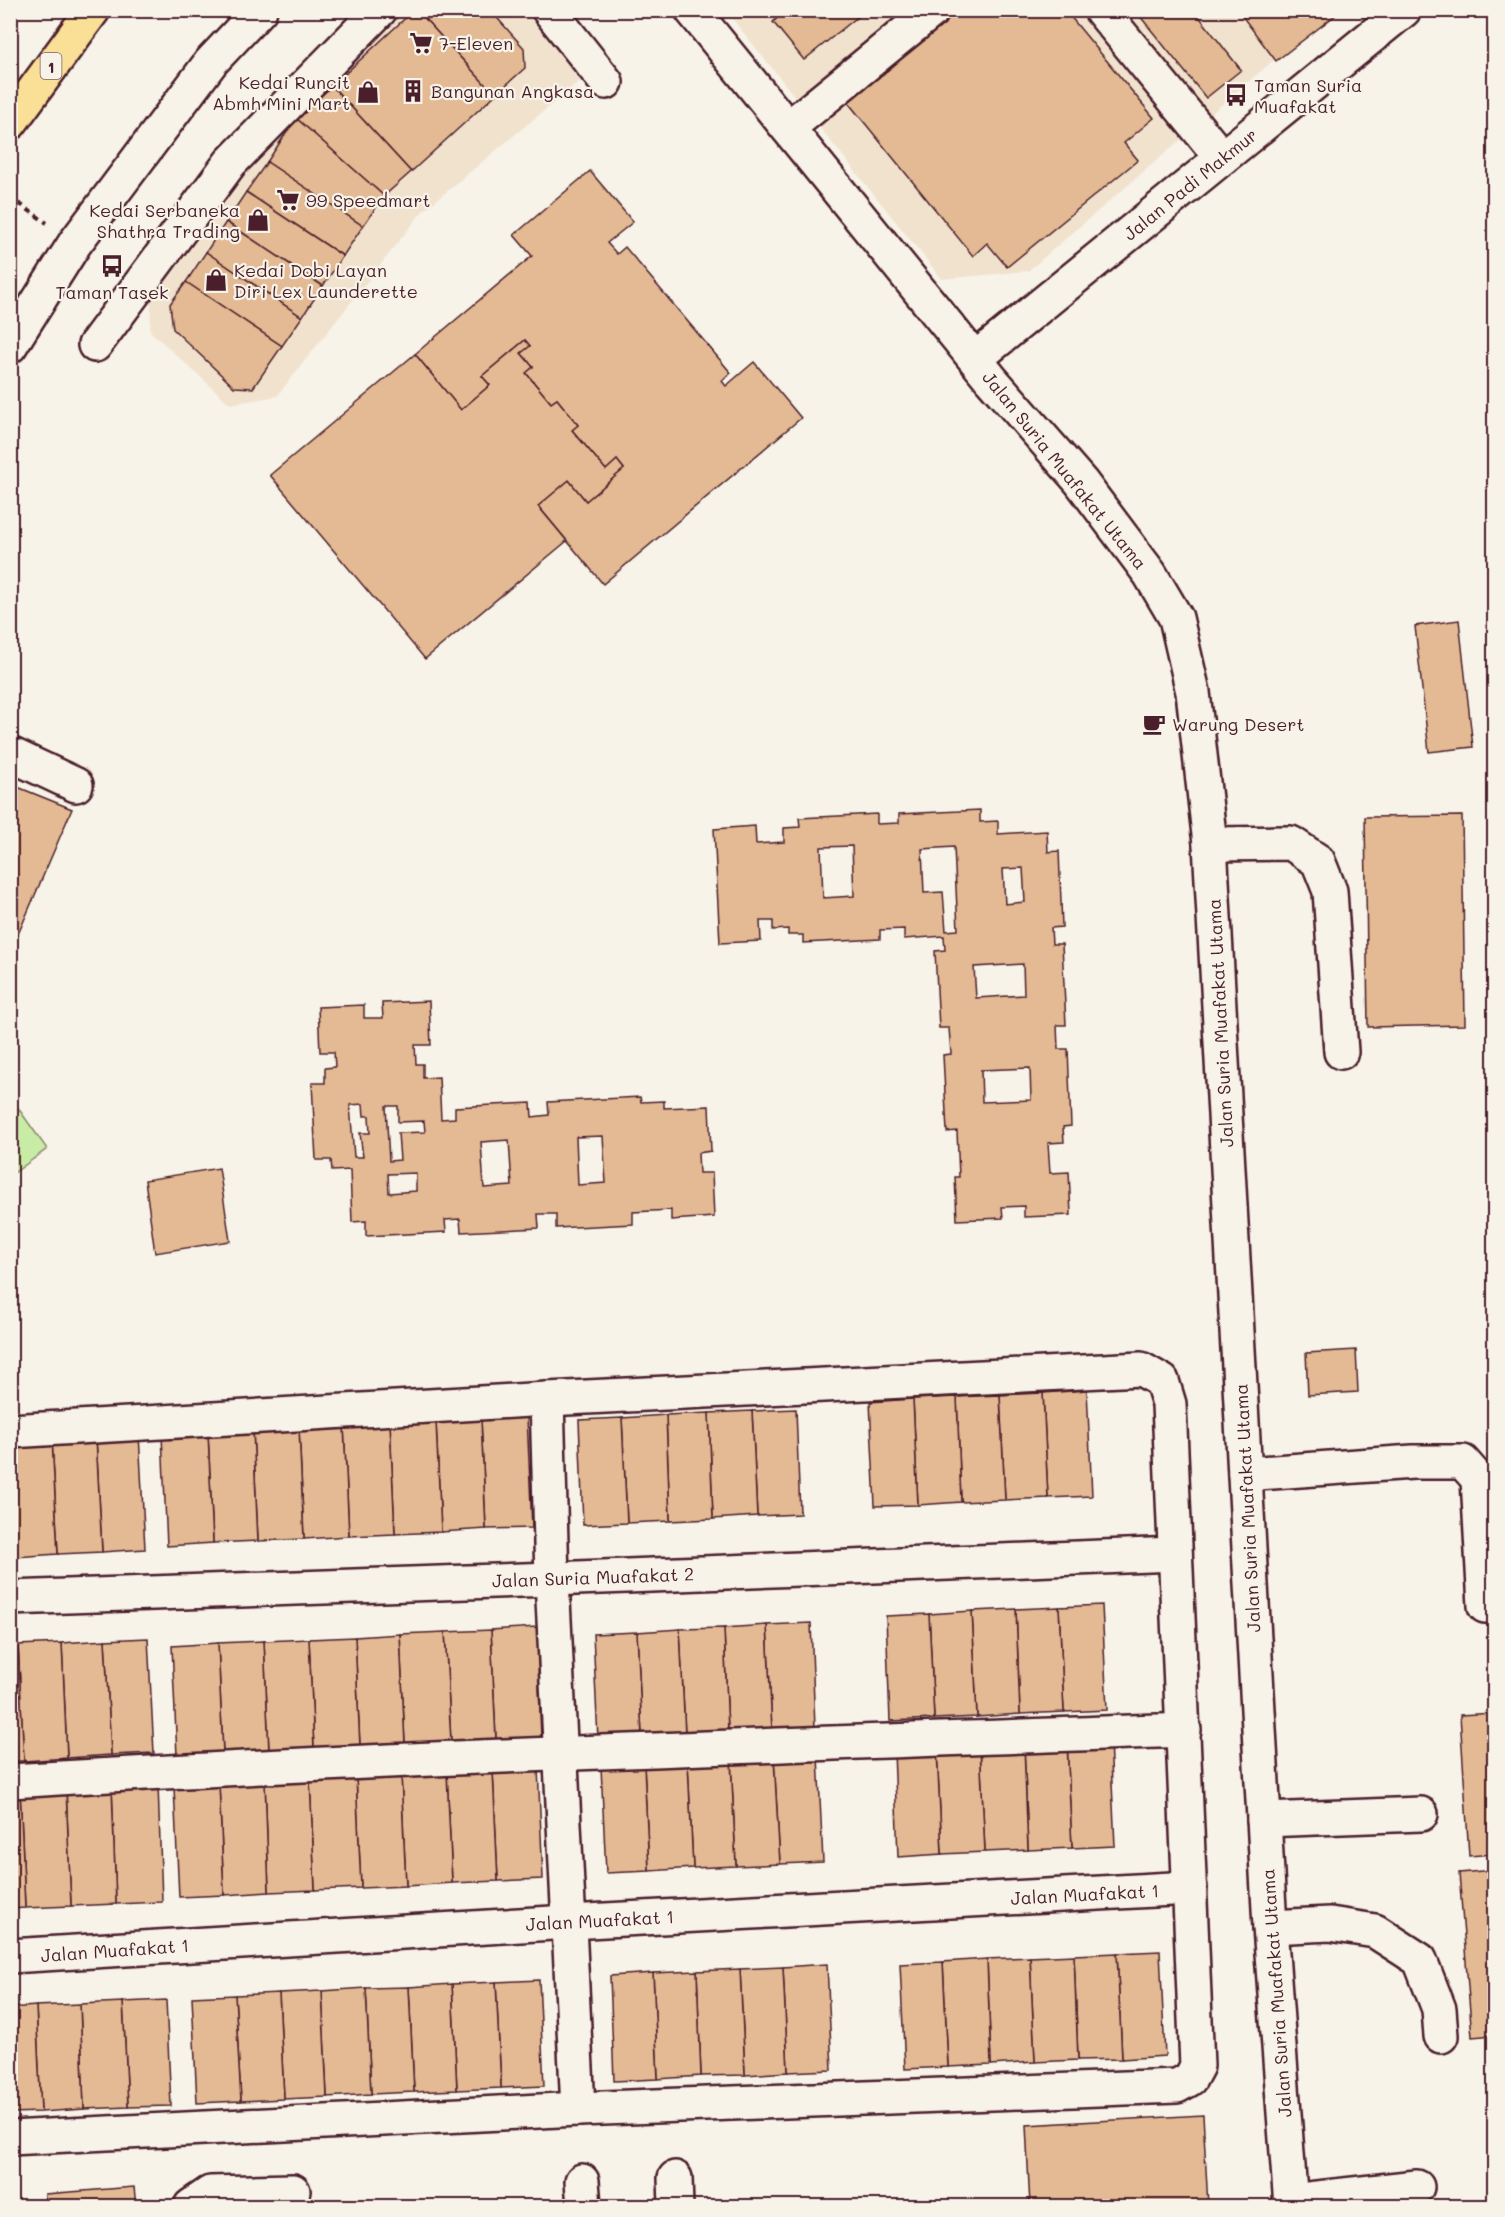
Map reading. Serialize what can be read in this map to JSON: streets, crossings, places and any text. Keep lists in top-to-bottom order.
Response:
{
  "streets": {
    "highway": ["1"],
    "street": [
      "Jalan Padi Makmur",
      "Jalan Suria Muafakat Utama",
      "Jalan Suria Muafakat 2",
      "Jalan Muafakat 1"
    ]
  },
  "crossings": [
    ["Jalan Padi Makmur", "Jalan Suria Muafakat Utama"]
  ],
  "places": {
    "supermarket": ["7-Eleven", "99 Speedmart"],
    "building": ["Bangunan Angkasa"],
    "shop": ["Kedai Runcit Abmh Mini Mart", "Kedai Serbaneka Shathra Trading", "Kedai Dobi Layan Diri Lex Launderette"],
    "bus stop": ["Taman Suria Muafakat", "Taman Tasek"],
    "cafe": ["Warung Desert"]
  }
}
